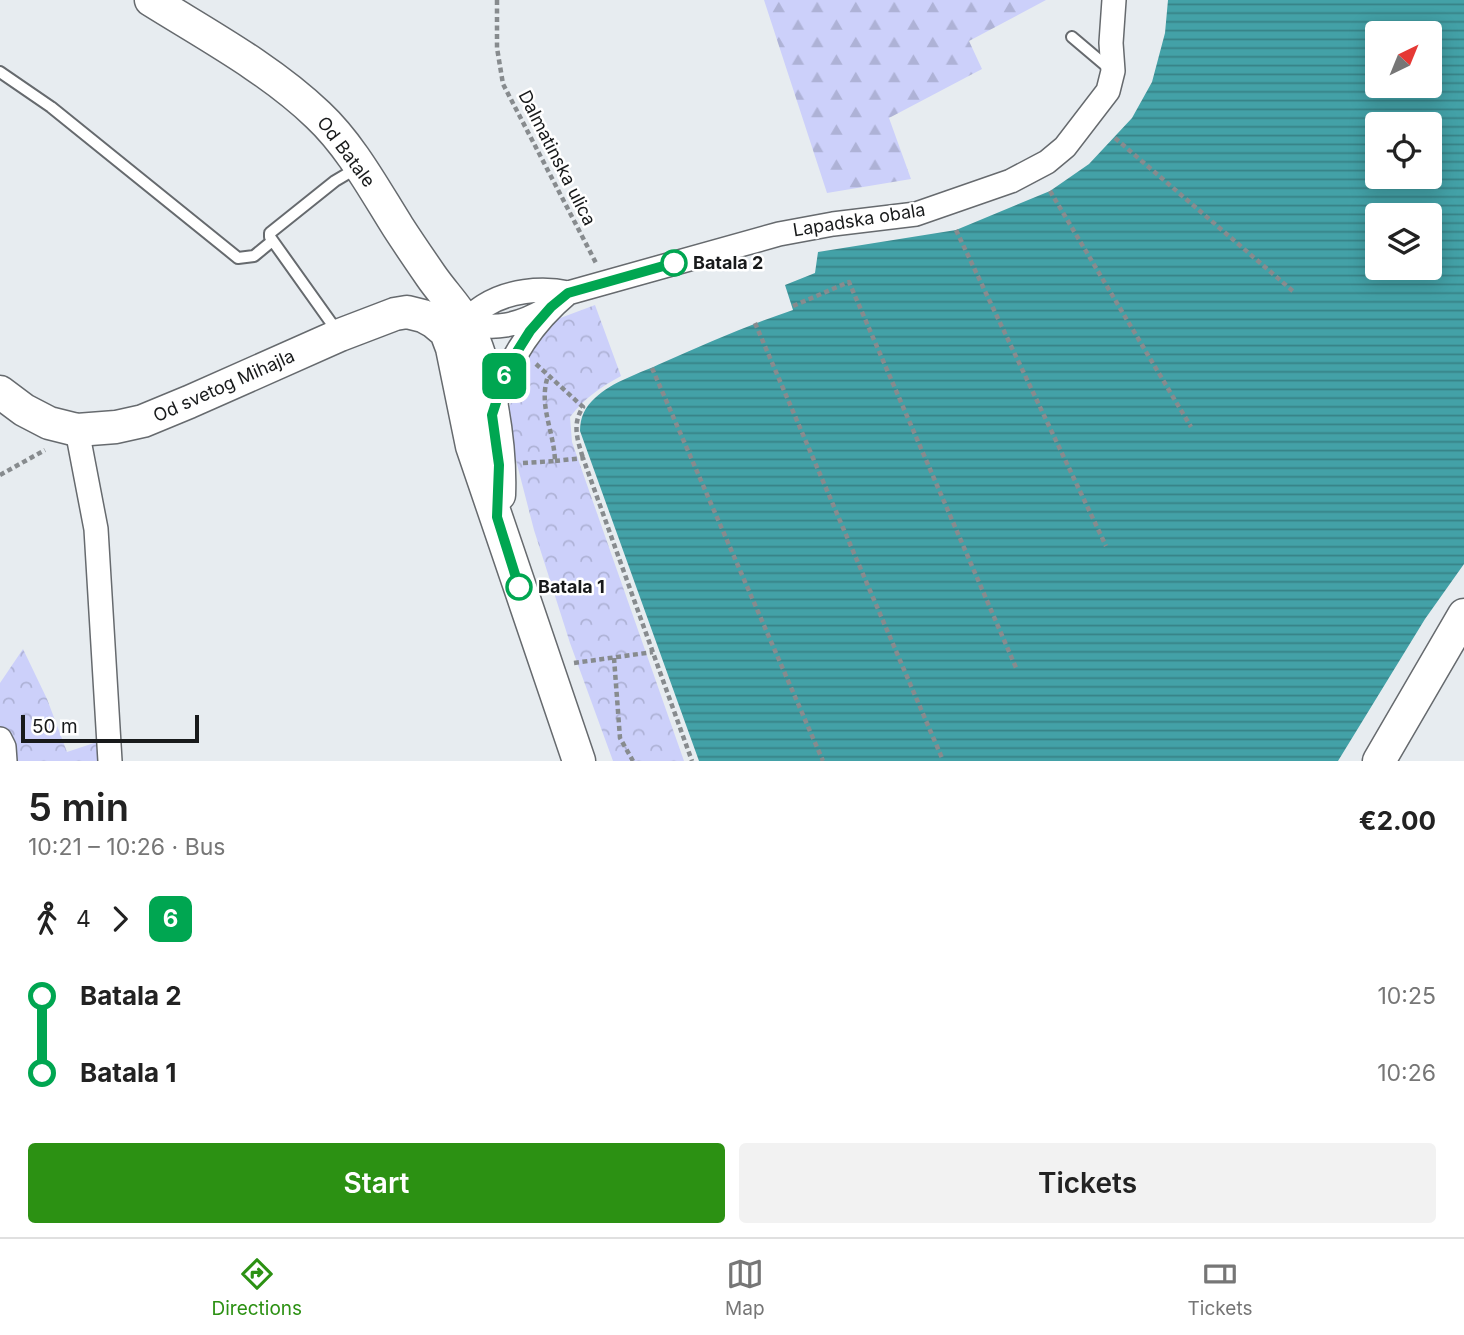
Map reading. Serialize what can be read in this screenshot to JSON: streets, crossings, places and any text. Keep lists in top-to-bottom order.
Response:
{
  "streets": {
    "main road": ["Od Batale", "Od svetog Mihajla"],
    "street": ["Lapadska obala"],
    "path": ["Dalmatinska ulica"]
  },
  "crossings": [
    ["Od Batale", "Lapadska obala"],
    ["Od Batale", "Od svetog Mihajla"],
    ["Dalmatinska ulica", "Lapadska obala"],
    ["Lapadska obala", "Od svetog Mihajla"]
  ],
  "places": ["Batala 2", "Batala 1"],
  "lines": ["bus line 6"],
  "scale_bar": "50 m",
  "north": "top right",
  "page": {
    "on_map": "6",
    "scale": "50 m",
    "heading": ["5 min", "10:21 – 10:26 · Bus", "€2.00"],
    "legs": ["4", "6"],
    "list": [
      {
        "name": "Batala 2",
        "value": "10:25"
      },
      {
        "name": "Batala 1",
        "value": "10:26"
      }
    ],
    "buttons": ["Start", "Tickets"],
    "tabs": ["Directions", "Map", "Tickets"]
  }
}
